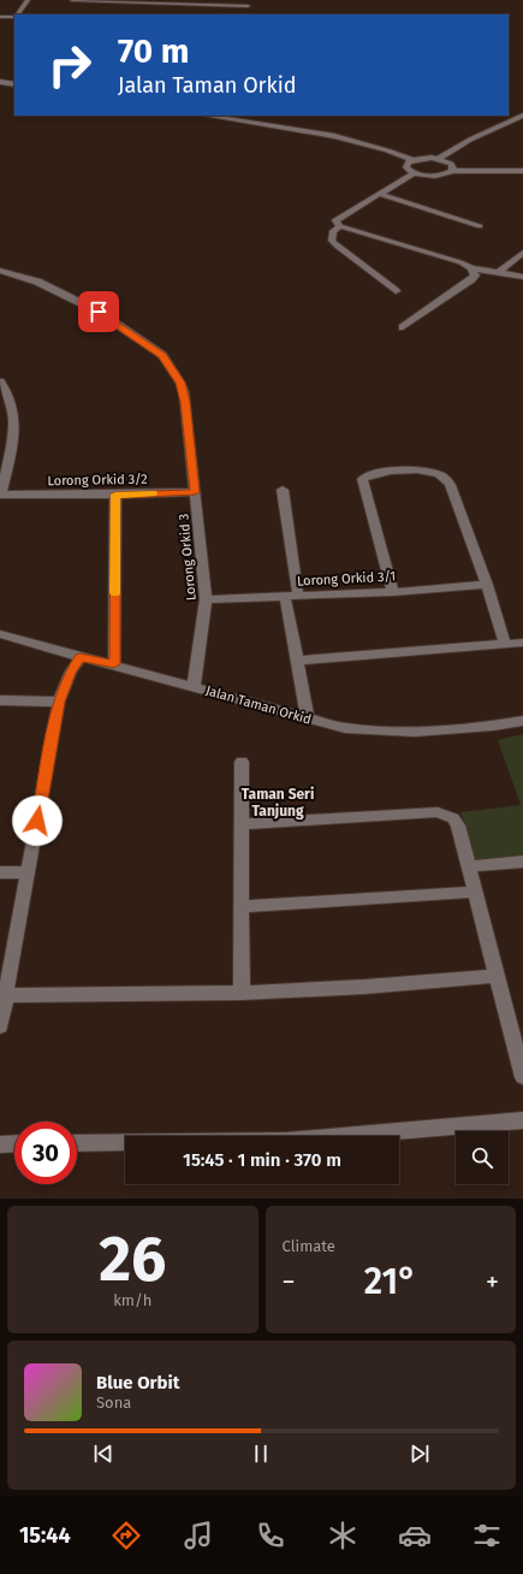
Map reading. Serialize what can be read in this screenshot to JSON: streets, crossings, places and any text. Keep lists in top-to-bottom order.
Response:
{
  "streets": {
    "street": [
      "Lorong Orkid 3/2",
      "Lorong Orkid 3",
      "Lorong Orkid 3/1",
      "Jalan Taman Orkid"
    ]
  },
  "crossings": [
    ["Lorong Orkid 3/2", "Lorong Orkid 3"],
    ["Lorong Orkid 3", "Lorong Orkid 3/1"],
    ["Lorong Orkid 3", "Jalan Taman Orkid"]
  ],
  "districts": ["Taman Seri Tanjung"],
  "page": {
    "turn": ["70 m", "Jalan Taman Orkid"],
    "limit": "30",
    "trip": "15:45 · 1 min · 370 m",
    "tile": [
      ["26", "km/h"],
      "Climate"
    ],
    "heat": ["−", "21°", "+"],
    "song": ["Blue Orbit", "Sona"],
    "tabs": "15:44"
  }
}
